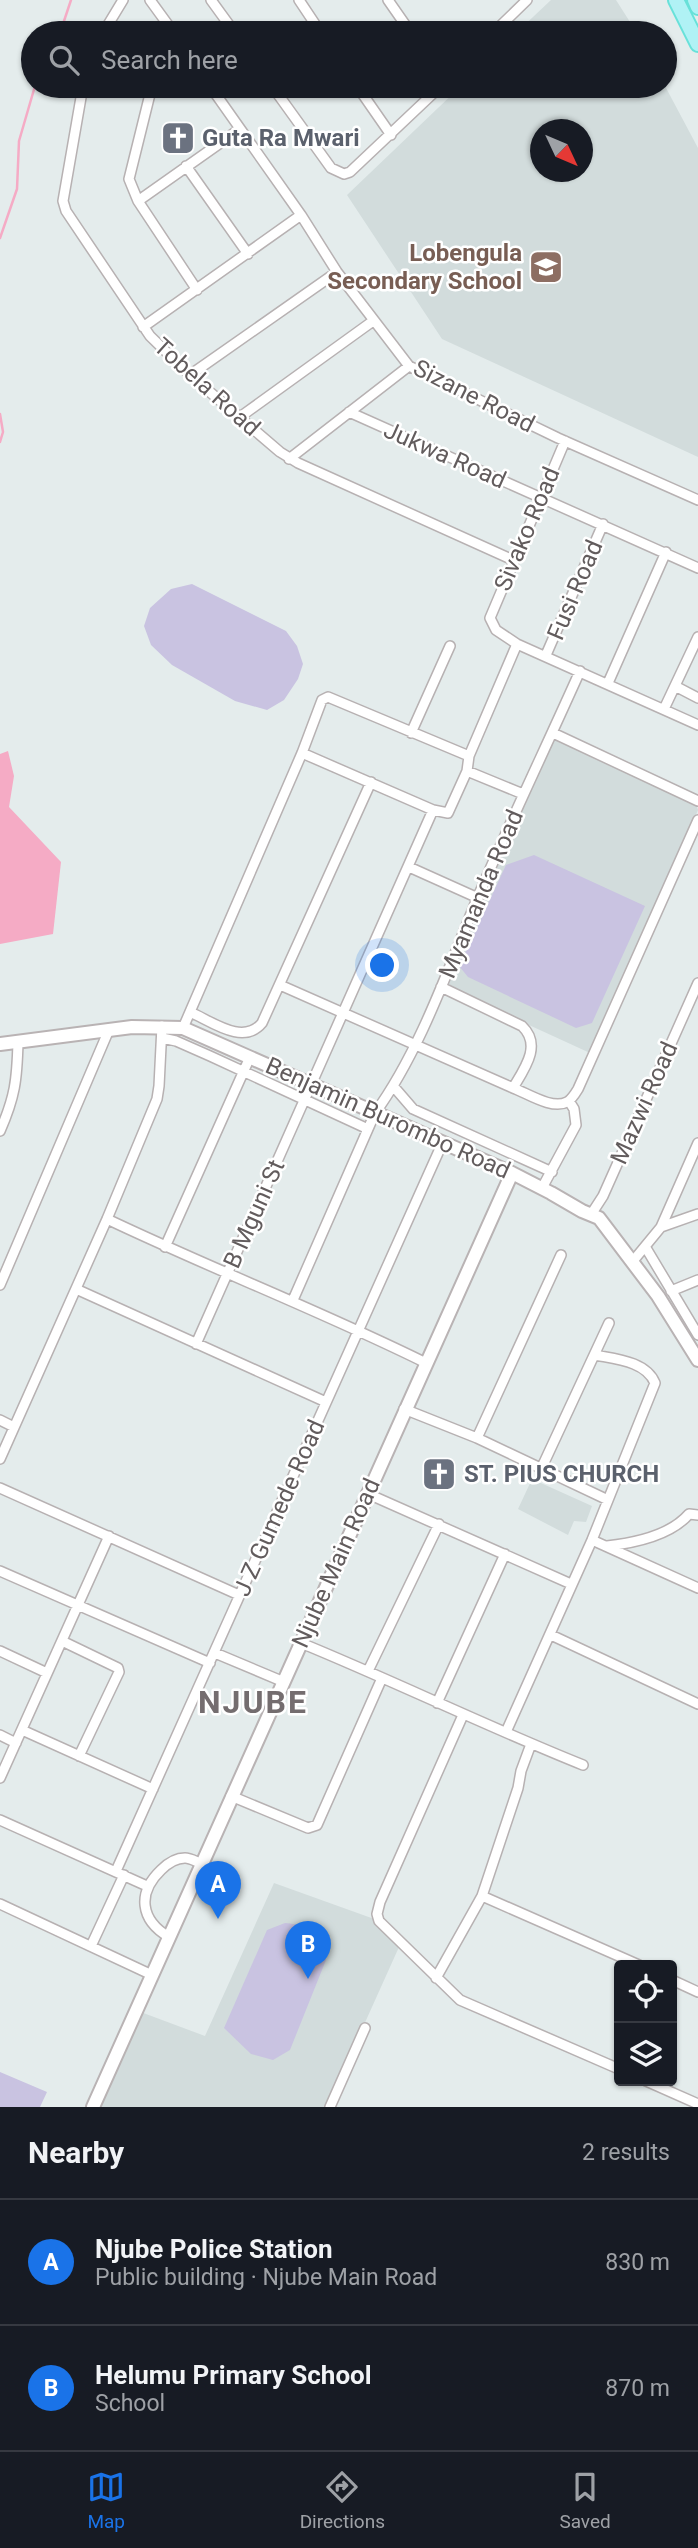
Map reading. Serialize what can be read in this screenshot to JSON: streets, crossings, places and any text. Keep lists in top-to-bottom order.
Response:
{
  "streets": {
    "street": [
      "Tobela Road",
      "Sizane Road",
      "Jukwa Road",
      "Sivako Road",
      "Fusi Road",
      "Myamanda Road",
      "Mazwi Road",
      "Benjamin Burombo Road",
      "B Mguni St",
      "J Z Gumede Road",
      "Njube Main Road"
    ]
  },
  "crossings": [
    ["Tobela Road", "Sivako Road"],
    ["Sizane Road", "Sivako Road"],
    ["Jukwa Road", "Sivako Road"],
    ["Jukwa Road", "Fusi Road"],
    ["Myamanda Road", "Benjamin Burombo Road"],
    ["Mazwi Road", "Benjamin Burombo Road"],
    ["Benjamin Burombo Road", "B Mguni St"],
    ["Benjamin Burombo Road", "J Z Gumede Road"],
    ["Benjamin Burombo Road", "Njube Main Road"]
  ],
  "districts": ["NJUBE"],
  "places": {
    "church": ["Guta Ra Mwari", "ST. PIUS CHURCH"],
    "school or university": ["Lobengula Secondary School"]
  },
  "north": "bottom right",
  "page": {
    "search": "Search here",
    "pins": ["A", "B"],
    "heading": ["Nearby", "2 results"],
    "list": [
      {
        "mark": "A",
        "name": "Njube Police Station",
        "note": "Public building · Njube Main Road",
        "value": "830 m"
      },
      {
        "mark": "B",
        "name": "Helumu Primary School",
        "note": "School",
        "value": "870 m"
      }
    ],
    "nav": ["Map", "Directions", "Saved"]
  }
}
